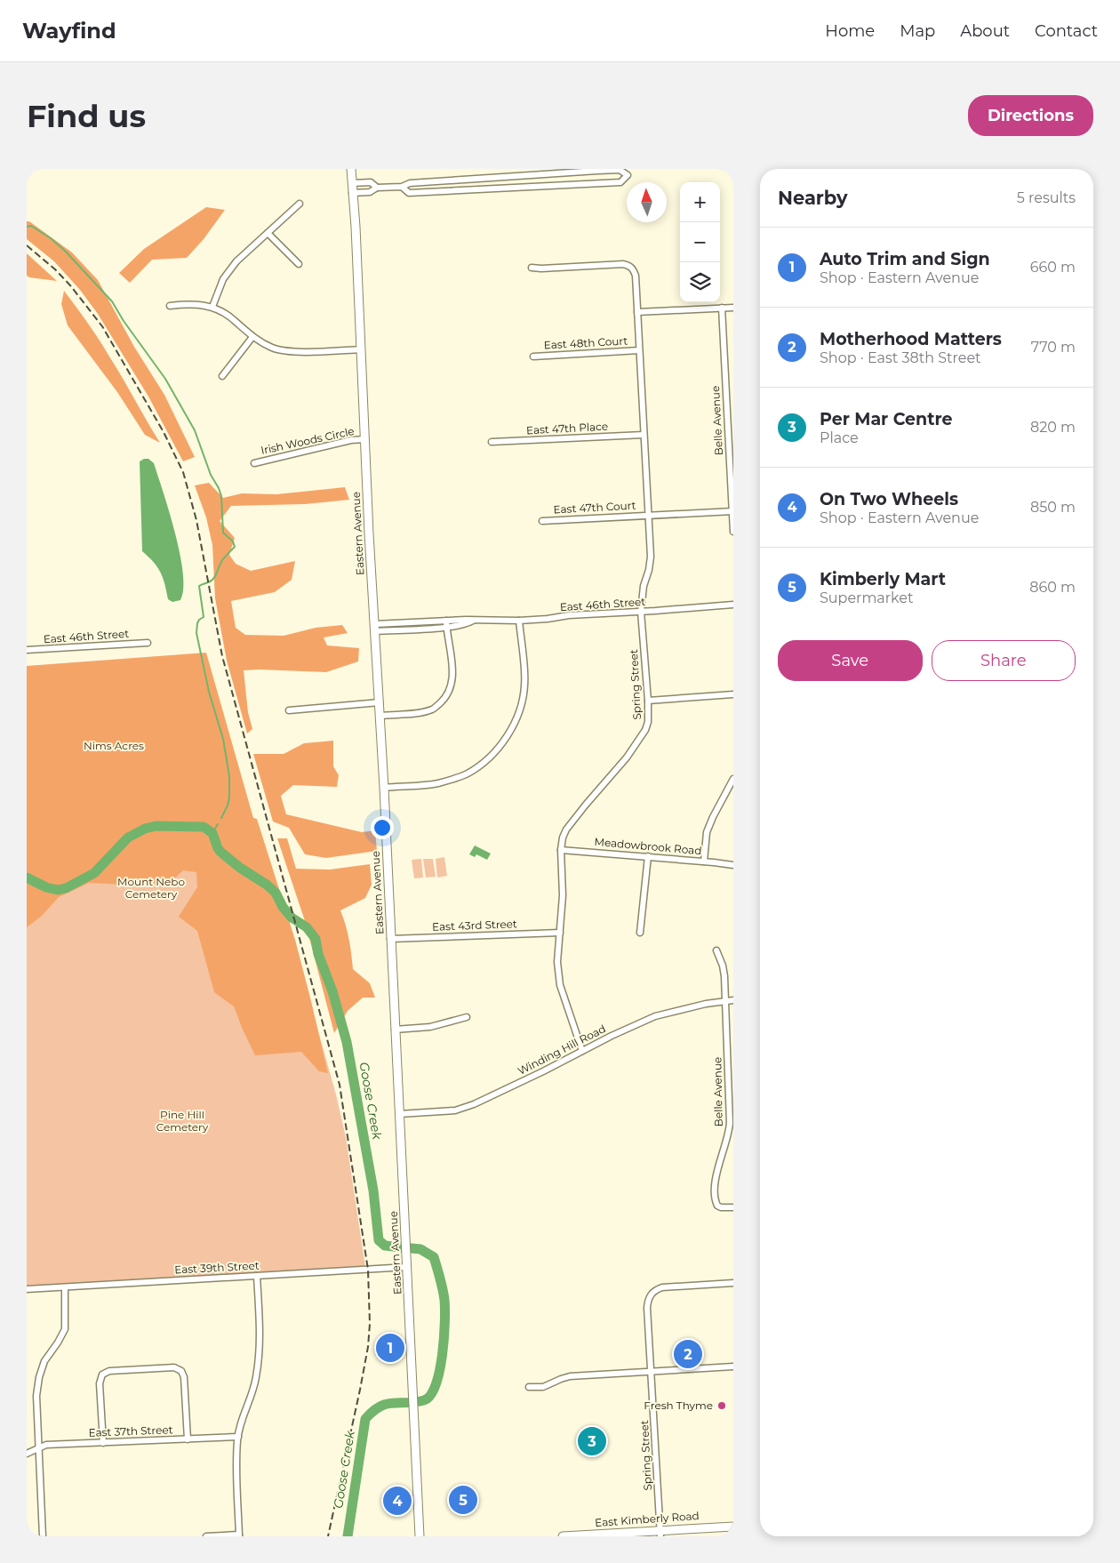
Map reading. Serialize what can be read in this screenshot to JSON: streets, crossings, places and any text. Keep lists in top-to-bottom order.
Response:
{
  "streets": {
    "main road": ["Eastern Avenue", "East Kimberly Road"],
    "street": [
      "East 48th Court",
      "Belle Avenue",
      "East 47th Place",
      "Irish Woods Circle",
      "East 47th Court",
      "East 46th Street",
      "Spring Street",
      "Meadowbrook Road",
      "East 43rd Street",
      "Winding Hill Road",
      "East 39th Street",
      "East 37th Street"
    ]
  },
  "crossings": [
    ["East 48th Court", "Spring Street"],
    ["Belle Avenue", "East 47th Court"],
    ["Belle Avenue", "Winding Hill Road"],
    ["East 47th Place", "Spring Street"],
    ["Irish Woods Circle", "Eastern Avenue"],
    ["East 47th Court", "Spring Street"],
    ["Eastern Avenue", "East 46th Street"],
    ["Eastern Avenue", "East 43rd Street"],
    ["Eastern Avenue", "Winding Hill Road"],
    ["Eastern Avenue", "East 39th Street"],
    ["East 46th Street", "Spring Street"],
    ["Spring Street", "Meadowbrook Road"],
    ["Spring Street", "East 43rd Street"],
    ["Spring Street", "Winding Hill Road"],
    ["Spring Street", "East Kimberly Road"]
  ],
  "water": ["Goose Creek"],
  "parks": ["Nims Acres", "Mount Nebo Cemetery", "Pine Hill Cemetery"],
  "places": ["Fresh Thyme"],
  "north": "top",
  "page": {
    "header": "Wayfind",
    "nav": [
      "Home",
      "Map",
      "About",
      "Contact"
    ],
    "buttons": [
      "Directions",
      ["Save", "Share"]
    ],
    "title": "Find us",
    "heading": ["Nearby", "5 results"],
    "map_buttons": ["+", "−"],
    "list": [
      {
        "mark": "1",
        "name": "Auto Trim and Sign",
        "note": "Shop · Eastern Avenue",
        "value": "660 m"
      },
      {
        "mark": "2",
        "name": "Motherhood Matters",
        "note": "Shop · East 38th Street",
        "value": "770 m"
      },
      {
        "mark": "3",
        "name": "Per Mar Centre",
        "note": "Place",
        "value": "820 m"
      },
      {
        "mark": "4",
        "name": "On Two Wheels",
        "note": "Shop · Eastern Avenue",
        "value": "850 m"
      },
      {
        "mark": "5",
        "name": "Kimberly Mart",
        "note": "Supermarket",
        "value": "860 m"
      }
    ],
    "pins": [
      "1",
      "2",
      "3",
      "5",
      "4"
    ]
  }
}
